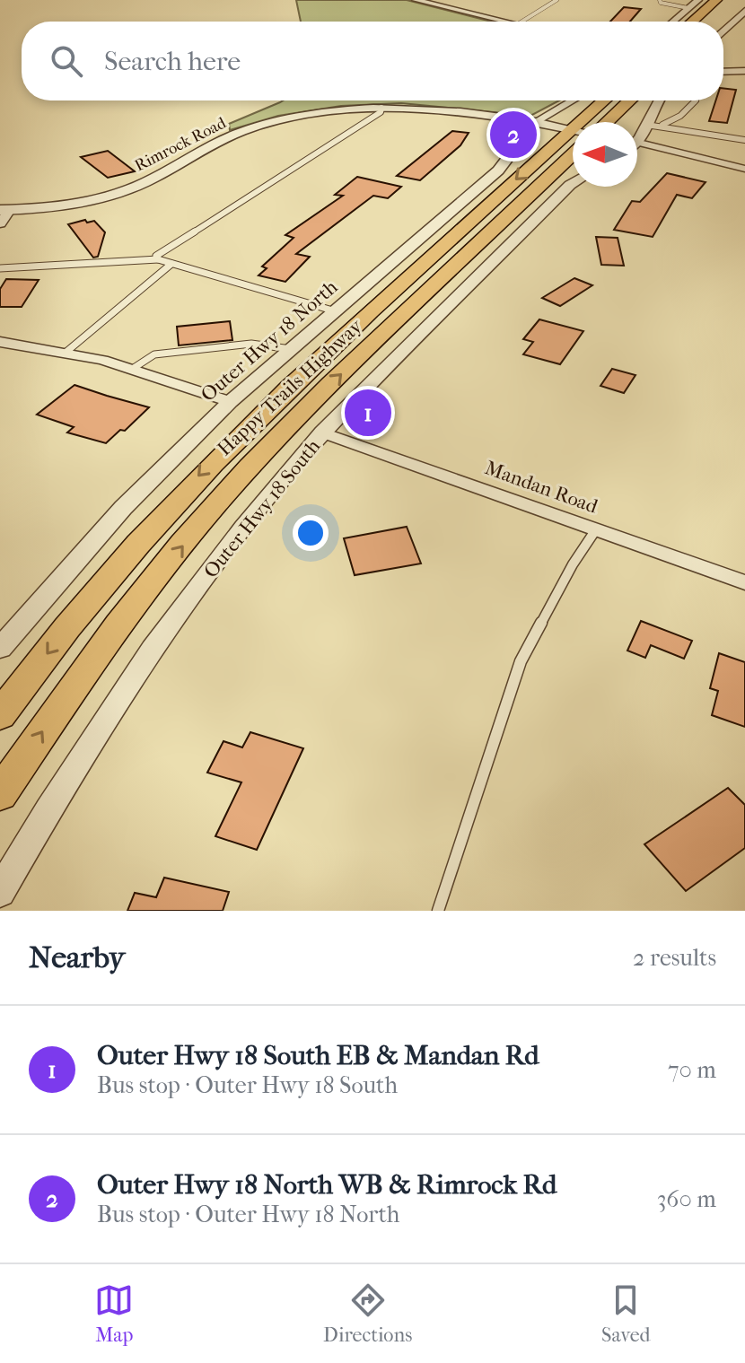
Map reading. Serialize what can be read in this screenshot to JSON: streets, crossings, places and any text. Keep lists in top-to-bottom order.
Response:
{
  "streets": {
    "main road": ["Happy Trails Highway"],
    "street": [
      "Rimrock Road",
      "Outer Hwy 18 North",
      "Mandan Road",
      "Outer Hwy 18 South"
    ]
  },
  "crossings": [
    ["Rimrock Road", "Outer Hwy 18 North"],
    ["Mandan Road", "Outer Hwy 18 South"]
  ],
  "north": "left",
  "page": {
    "search": "Search here",
    "pins": ["2", "1"],
    "heading": ["Nearby", "2 results"],
    "list": [
      {
        "mark": "1",
        "name": "Outer Hwy 18 South EB & Mandan Rd",
        "note": "Bus stop · Outer Hwy 18 South",
        "value": "70 m"
      },
      {
        "mark": "2",
        "name": "Outer Hwy 18 North WB & Rimrock Rd",
        "note": "Bus stop · Outer Hwy 18 North",
        "value": "360 m"
      }
    ],
    "nav": ["Map", "Directions", "Saved"]
  }
}
